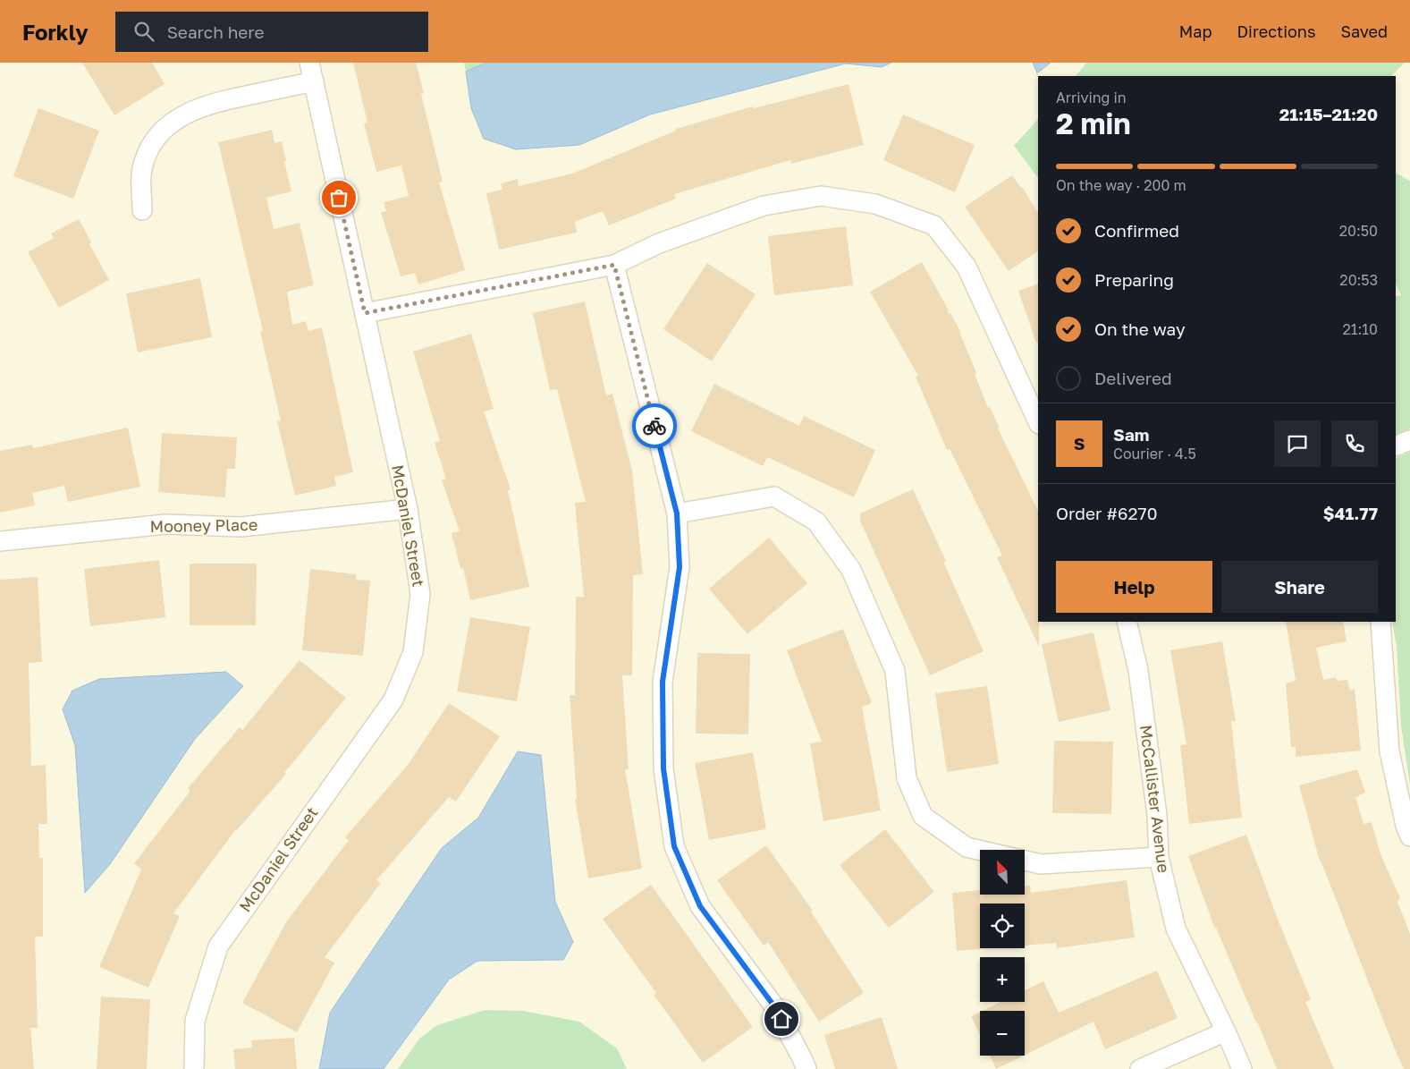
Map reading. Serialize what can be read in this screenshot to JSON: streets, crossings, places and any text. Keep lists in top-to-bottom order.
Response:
{
  "streets": {
    "street": ["Mooney Place", "McDaniel Street", "McCallister Avenue"]
  },
  "crossings": [
    ["Mooney Place", "McDaniel Street"]
  ],
  "north": "top left",
  "page": {
    "header": "Forkly",
    "search": "Search here",
    "nav": ["Map", "Directions", "Saved"],
    "heading": ["2 min", "Arriving in", "21:15–21:20"],
    "panel": [
      "Sam",
      "Courier · 4.5",
      "Order #6270",
      "$41.77"
    ],
    "bar": "On the way · 200 m",
    "list": [
      ["Confirmed", "20:50"],
      ["Preparing", "20:53"],
      ["On the way", "21:10"],
      "Delivered"
    ],
    "round": "S",
    "buttons": ["Help", "Share"],
    "map_buttons": ["+", "−"]
  }
}
